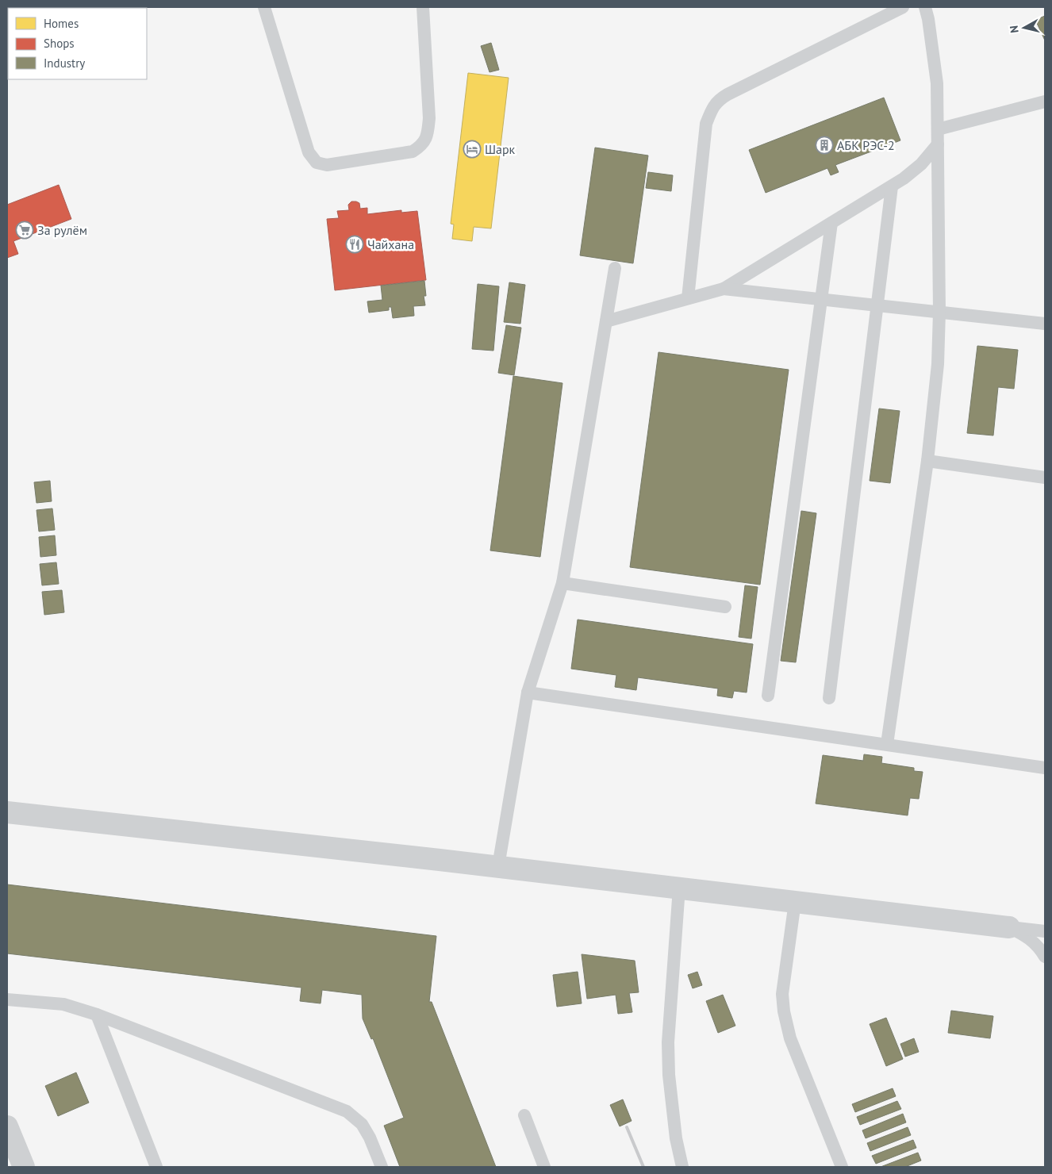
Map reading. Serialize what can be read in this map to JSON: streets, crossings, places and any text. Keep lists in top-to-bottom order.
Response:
{
  "places": {
    "building": ["АБК РЭС-2"],
    "hotel": ["Шарк"],
    "supermarket": ["За рулём"],
    "restaurant": ["Чайхана"]
  },
  "legend": ["Homes", "Shops", "Industry"],
  "north": "left"
}
